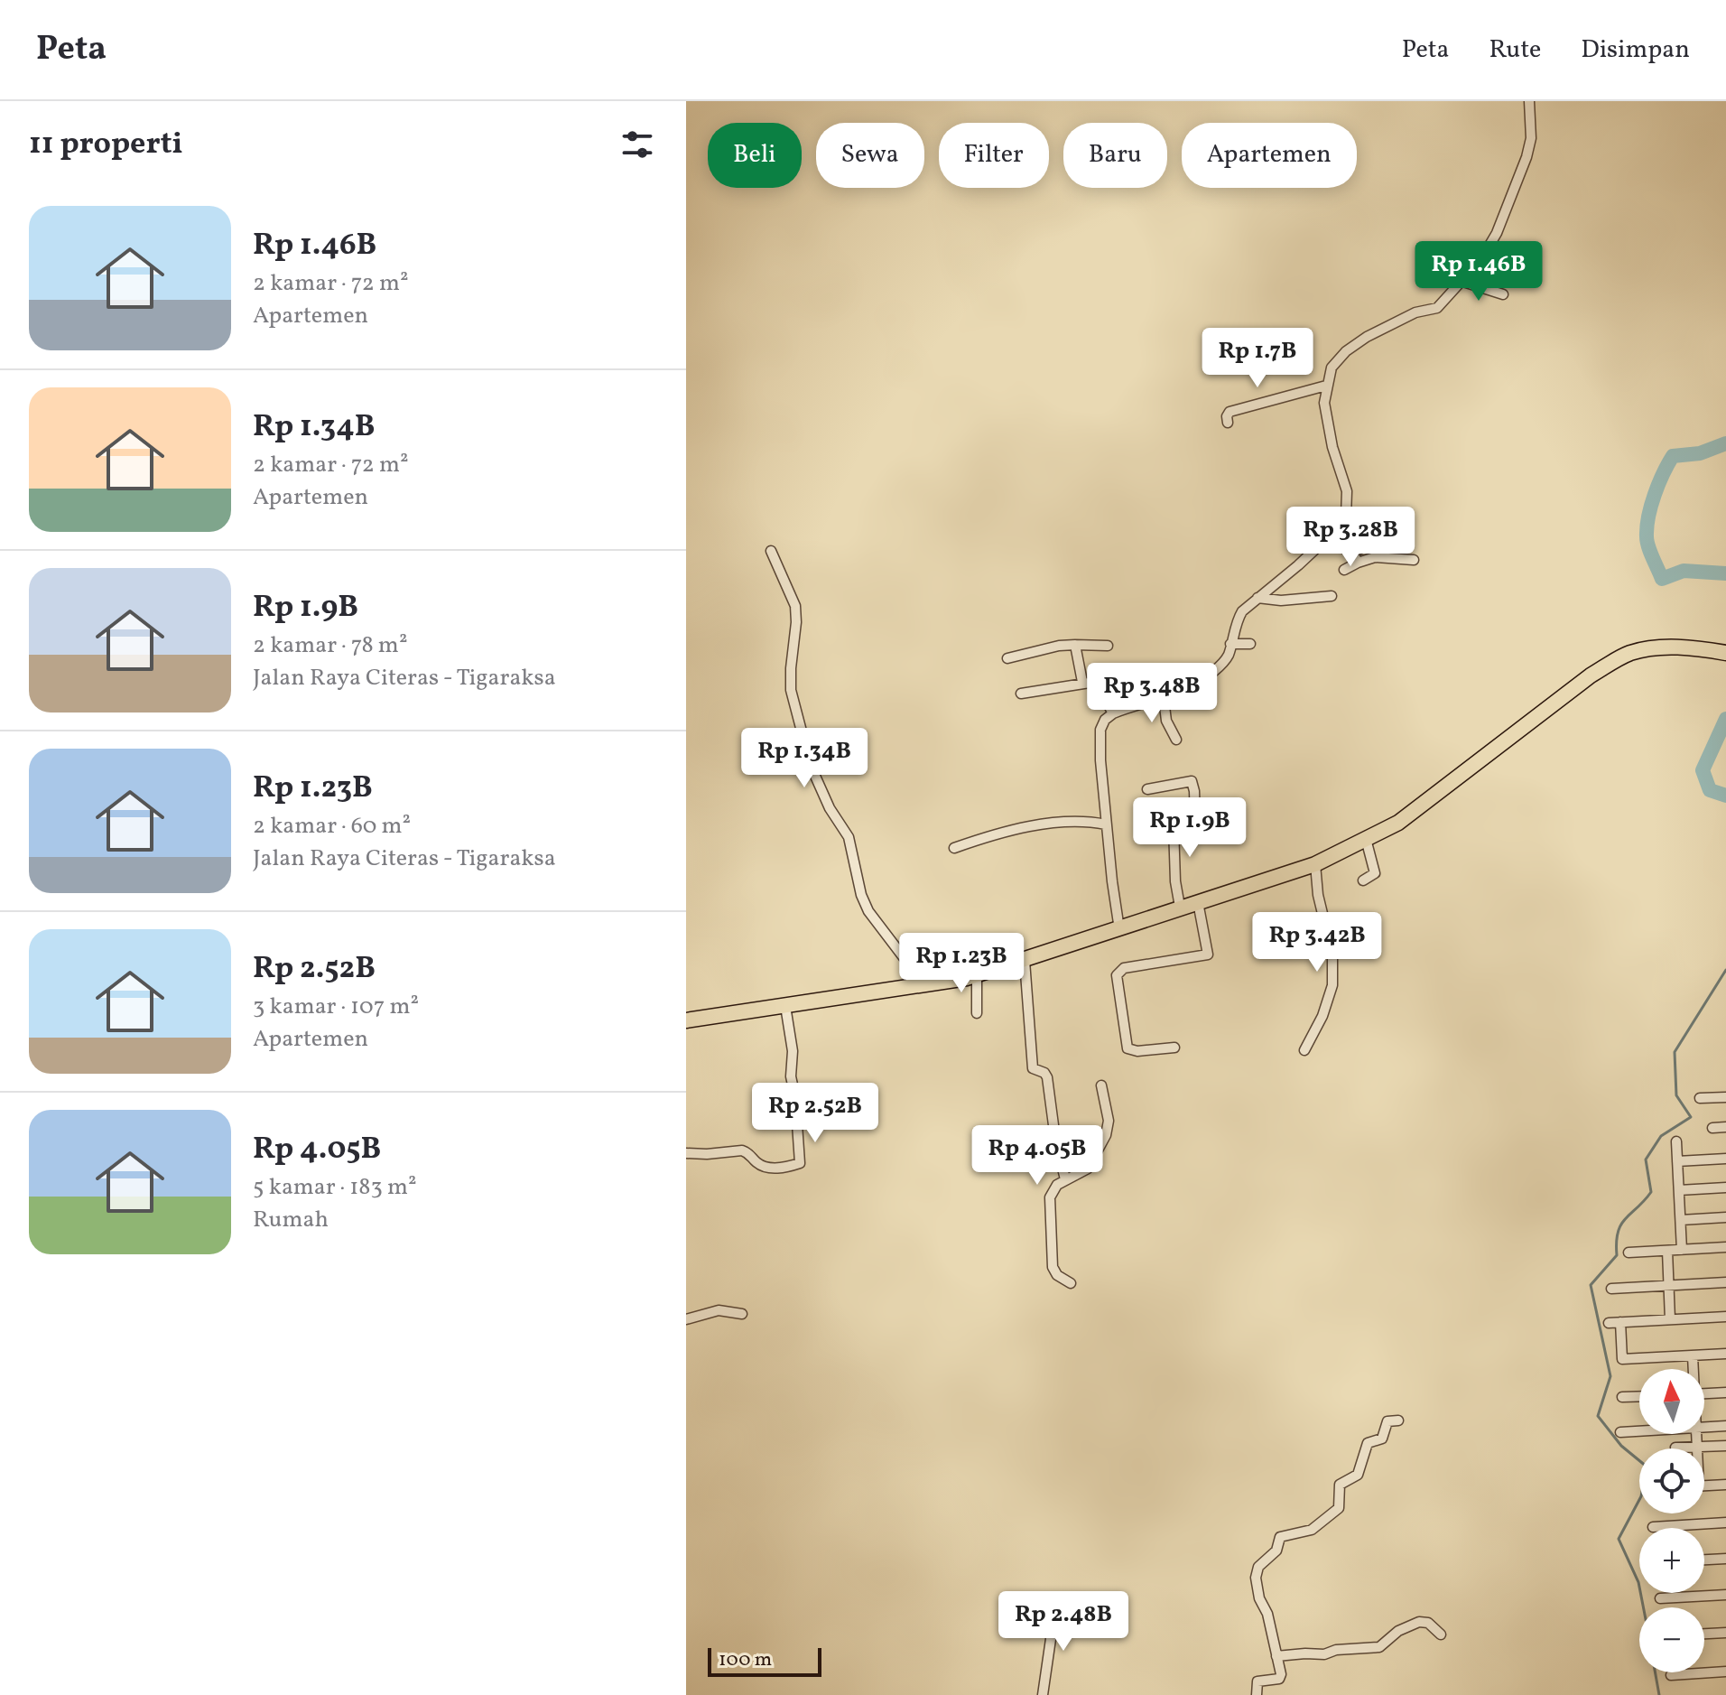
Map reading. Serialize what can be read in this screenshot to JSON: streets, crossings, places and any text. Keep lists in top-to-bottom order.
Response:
{
  "scale_bar": "100 m",
  "north": "top",
  "page": {
    "header": "Peta",
    "nav": ["Peta", "Rute", "Disimpan"],
    "heading": "11 properti",
    "chip": [
      "Beli",
      "Sewa",
      "Filter",
      "Baru",
      "Apartemen"
    ],
    "list": [
      {
        "name": "Rp 1.46B",
        "note": "2 kamar · 72 m² · Apartemen"
      },
      {
        "name": "Rp 1.34B",
        "note": "2 kamar · 72 m² · Apartemen"
      },
      {
        "name": "Rp 1.9B",
        "note": "2 kamar · 78 m² · Jalan Raya Citeras - Tigaraksa"
      },
      {
        "name": "Rp 1.23B",
        "note": "2 kamar · 60 m² · Jalan Raya Citeras - Tigaraksa"
      },
      {
        "name": "Rp 2.52B",
        "note": "3 kamar · 107 m² · Apartemen"
      },
      {
        "name": "Rp 4.05B",
        "note": "5 kamar · 183 m² · Rumah"
      }
    ],
    "price": [
      "Rp 1.46B",
      "Rp 1.7B",
      "Rp 3.28B",
      "Rp 3.48B",
      "Rp 1.34B",
      "Rp 1.9B",
      "Rp 3.42B",
      "Rp 1.23B",
      "Rp 2.52B",
      "Rp 4.05B",
      "Rp 2.48B"
    ],
    "map_buttons": ["+", "−"],
    "scale": "100 m"
  }
}
